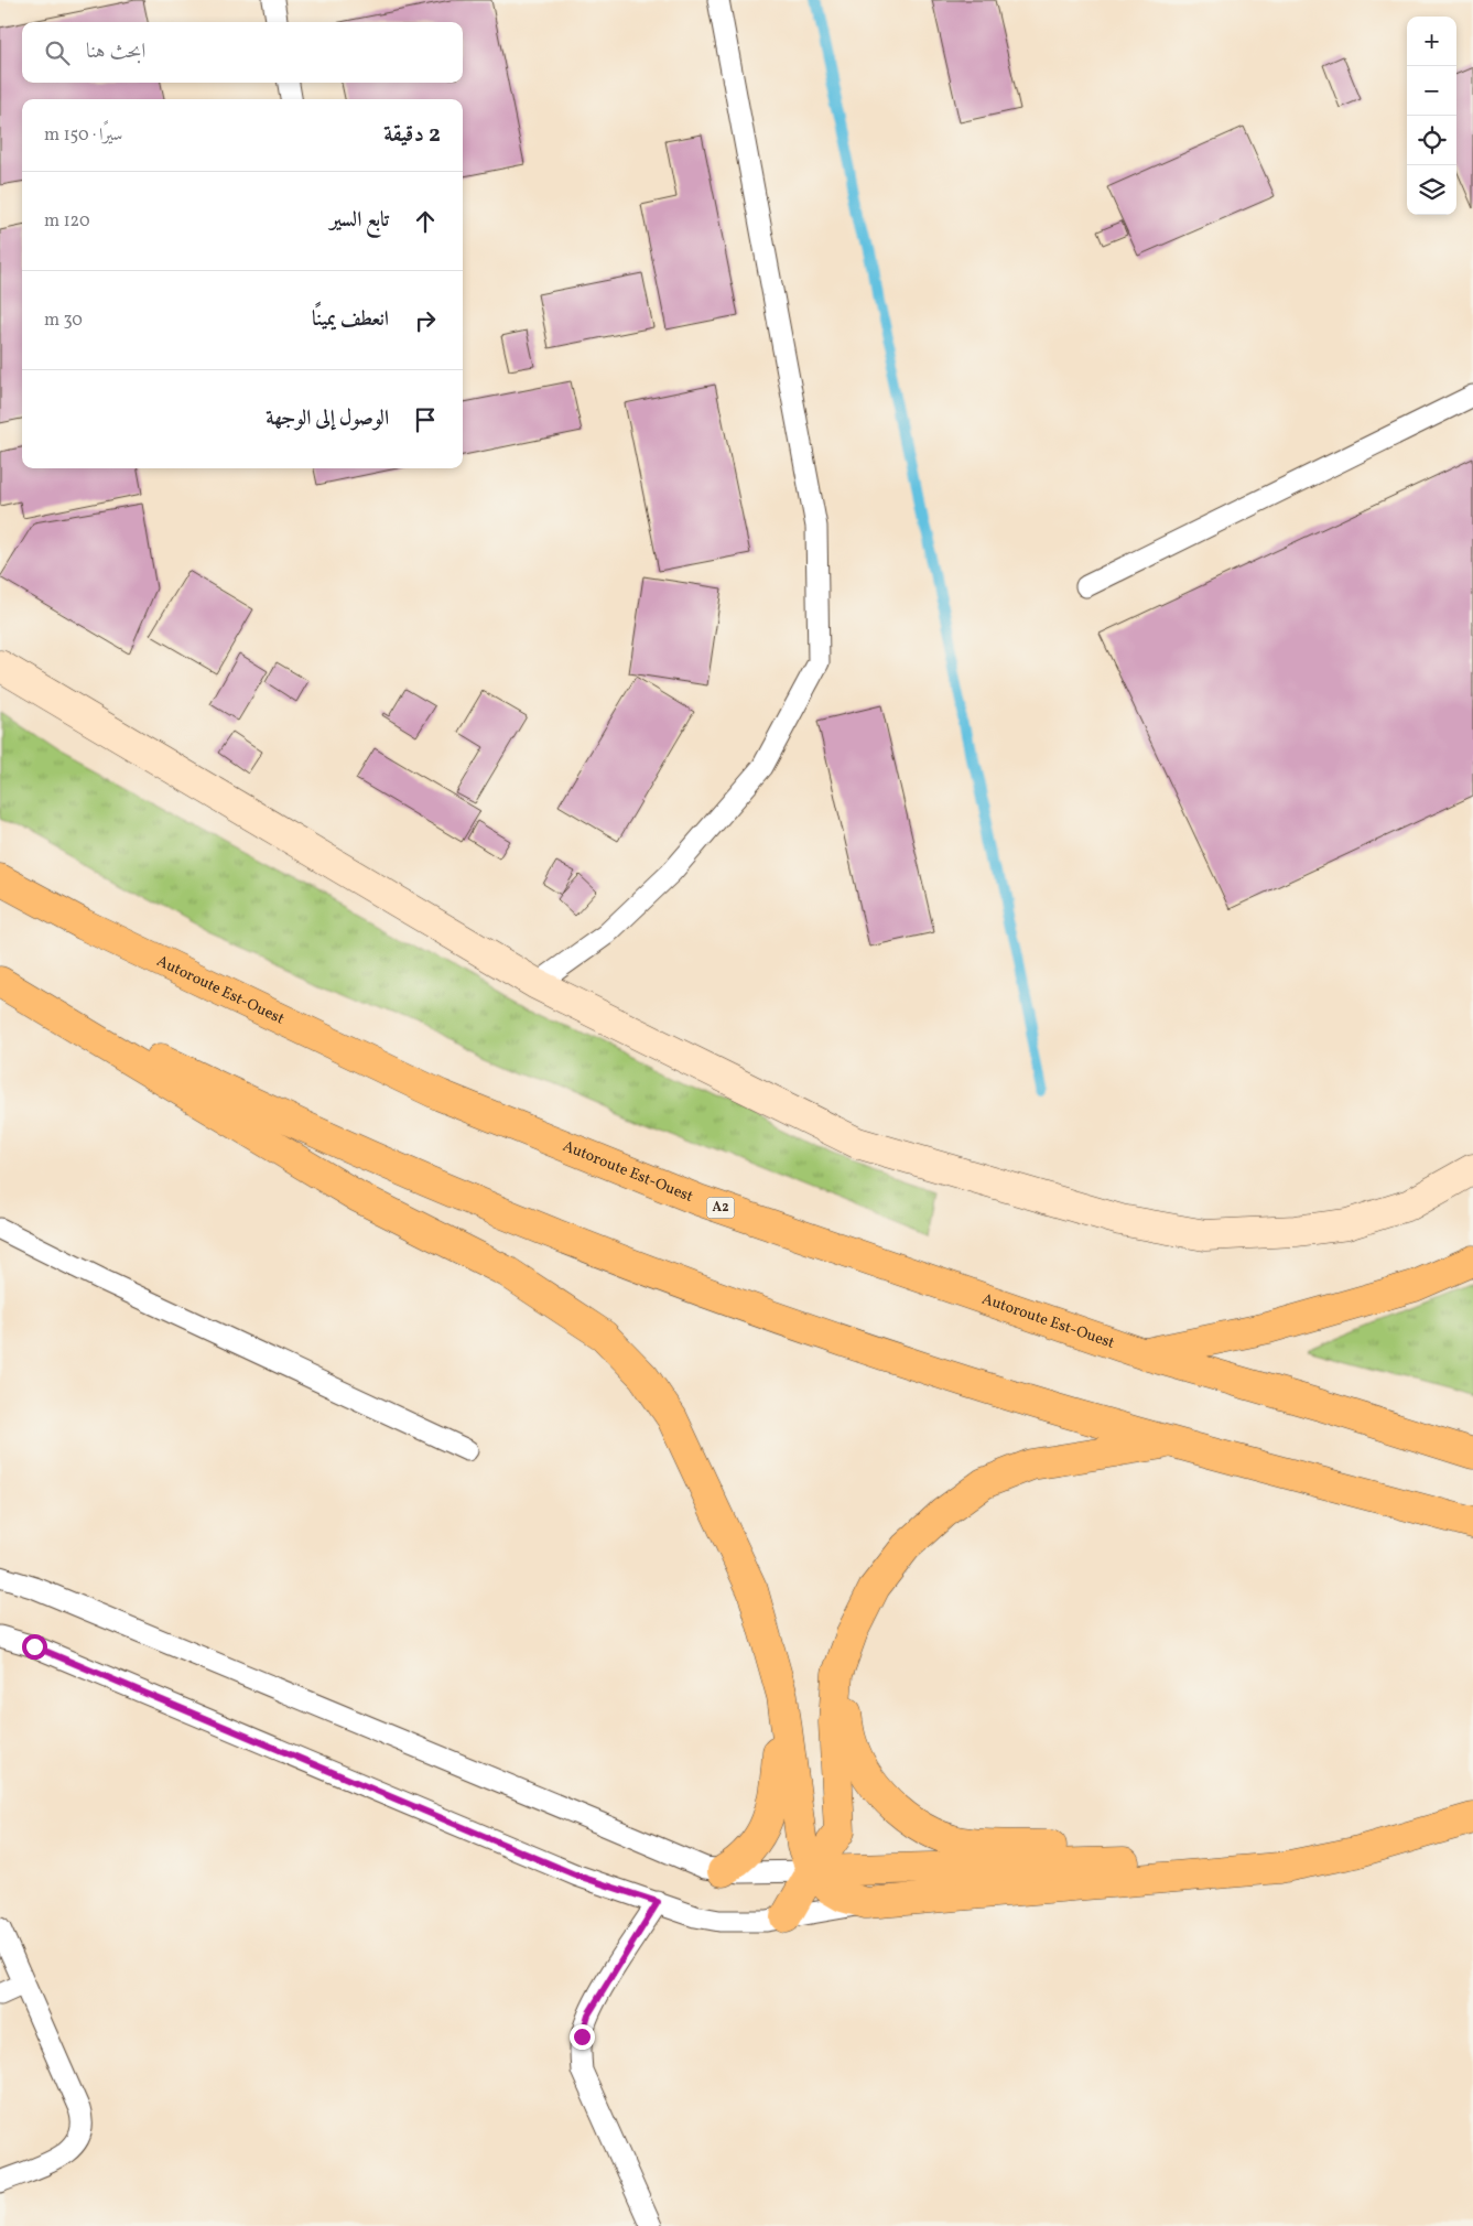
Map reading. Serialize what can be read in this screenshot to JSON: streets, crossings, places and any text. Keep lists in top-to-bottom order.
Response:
{
  "streets": {
    "highway": ["Autoroute Est-Ouest", "A2"]
  },
  "page": {
    "map_buttons": ["+", "−"],
    "search": "ابحث هنا",
    "heading": ["2 دقيقة", "سيرًا · 150 m"],
    "list": [
      ["تابع السير", "120 m"],
      ["انعطف يمينًا", "30 m"],
      "الوصول إلى الوجهة"
    ]
  }
}
